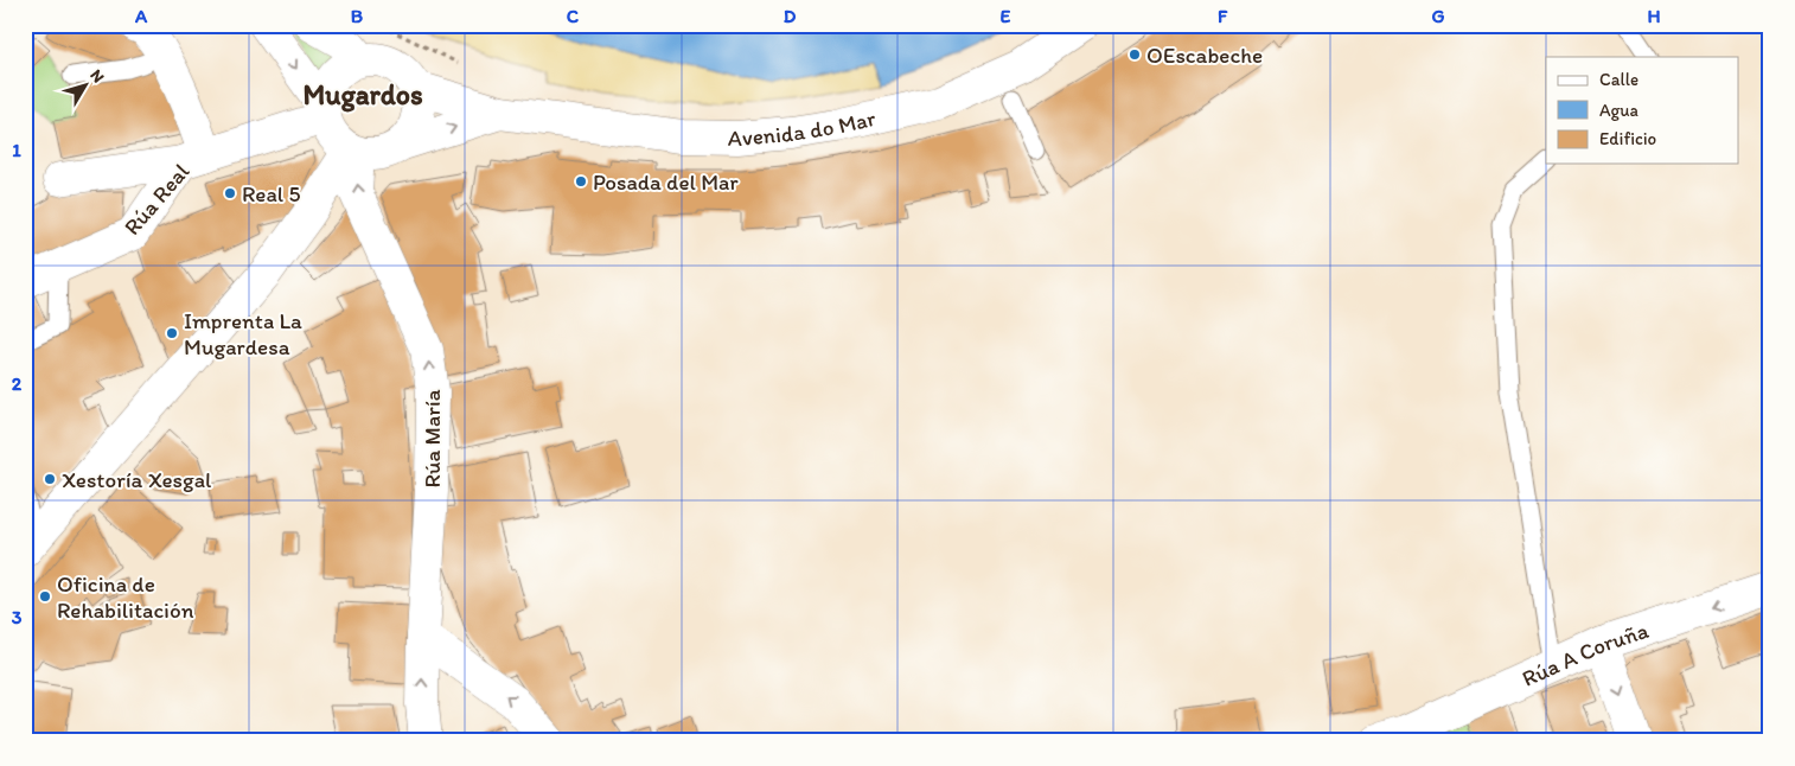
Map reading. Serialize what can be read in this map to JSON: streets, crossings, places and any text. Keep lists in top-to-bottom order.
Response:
{
  "streets": {
    "street": [
      "Avenida do Mar",
      "Rúa Real",
      "Rúa María",
      "Rúa A Coruña"
    ]
  },
  "crossings": [
    ["Avenida do Mar", "Rúa Real"],
    ["Avenida do Mar", "Rúa María"],
    ["Rúa Real", "Rúa María"]
  ],
  "one_way": ["Rúa María", "Rúa A Coruña"],
  "districts": ["Mugardos"],
  "places": [
    "OEscabeche",
    "Posada del Mar",
    "Real 5",
    "Imprenta La Mugardesa",
    "Xestoría Xesgal",
    "Oficina de Rehabilitación"
  ],
  "legend": ["Calle", "Agua", "Edificio"],
  "north": "top right",
  "grid": {
    "columns": [
      "A",
      "B",
      "C",
      "D",
      "E",
      "F",
      "G",
      "H"
    ],
    "rows": ["1", "2", "3"]
  }
}
